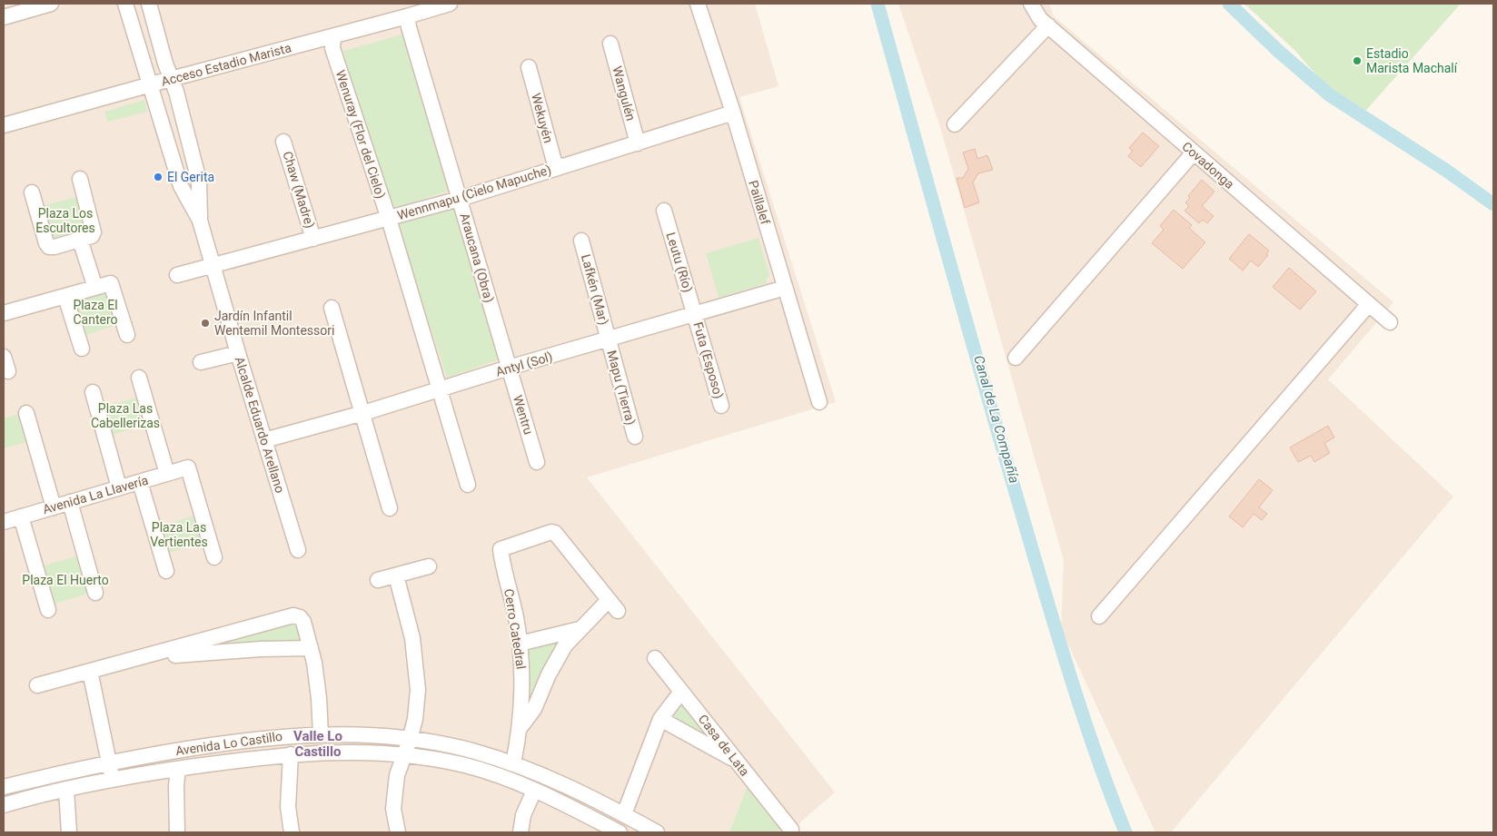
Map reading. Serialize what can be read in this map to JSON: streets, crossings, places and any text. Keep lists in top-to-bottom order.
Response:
{
  "streets": {
    "street": [
      "Acceso Estadio Marista",
      "Wangulén",
      "Wekuyén",
      "Wenuray (Flor del Cielo)",
      "Covadonga",
      "Chaw (Madre)",
      "Wennmapu (Cielo Mapuche)",
      "Paillalef",
      "Araucana (Obra)",
      "Leutu (Río)",
      "Lafkén (Mar)",
      "Futa (Esposo)",
      "Antyl (Sol)",
      "Mapu (Tierra)",
      "Wentru",
      "Alcalde Eduardo Arellano",
      "Avenida La Llavería",
      "Cerro Catedral",
      "Avenida Lo Castillo",
      "Casa de Lata"
    ]
  },
  "crossings": [
    ["Acceso Estadio Marista", "Wenuray (Flor del Cielo)"],
    ["Acceso Estadio Marista", "Araucana (Obra)"],
    ["Acceso Estadio Marista", "Alcalde Eduardo Arellano"],
    ["Wangulén", "Wennmapu (Cielo Mapuche)"],
    ["Wekuyén", "Wennmapu (Cielo Mapuche)"],
    ["Wenuray (Flor del Cielo)", "Wennmapu (Cielo Mapuche)"],
    ["Wenuray (Flor del Cielo)", "Antyl (Sol)"],
    ["Chaw (Madre)", "Wennmapu (Cielo Mapuche)"],
    ["Wennmapu (Cielo Mapuche)", "Paillalef"],
    ["Wennmapu (Cielo Mapuche)", "Araucana (Obra)"],
    ["Wennmapu (Cielo Mapuche)", "Alcalde Eduardo Arellano"],
    ["Paillalef", "Antyl (Sol)"],
    ["Araucana (Obra)", "Antyl (Sol)"],
    ["Araucana (Obra)", "Wentru"],
    ["Leutu (Río)", "Futa (Esposo)"],
    ["Leutu (Río)", "Antyl (Sol)"],
    ["Lafkén (Mar)", "Antyl (Sol)"],
    ["Lafkén (Mar)", "Mapu (Tierra)"],
    ["Futa (Esposo)", "Antyl (Sol)"],
    ["Antyl (Sol)", "Mapu (Tierra)"],
    ["Antyl (Sol)", "Wentru"],
    ["Antyl (Sol)", "Alcalde Eduardo Arellano"],
    ["Cerro Catedral", "Avenida Lo Castillo"]
  ],
  "districts": ["Valle Lo Castillo"],
  "water": ["Canal de La Compañía"],
  "parks": [
    "Plaza Los Escultores",
    "Plaza El Cantero",
    "Plaza Las Cabellerizas",
    "Plaza Las Vertientes",
    "Plaza El Huerto"
  ],
  "places": ["Estadio Marista Machalí", "El Gerita", "Jardín Infantil Wentemil Montessori"]
}
